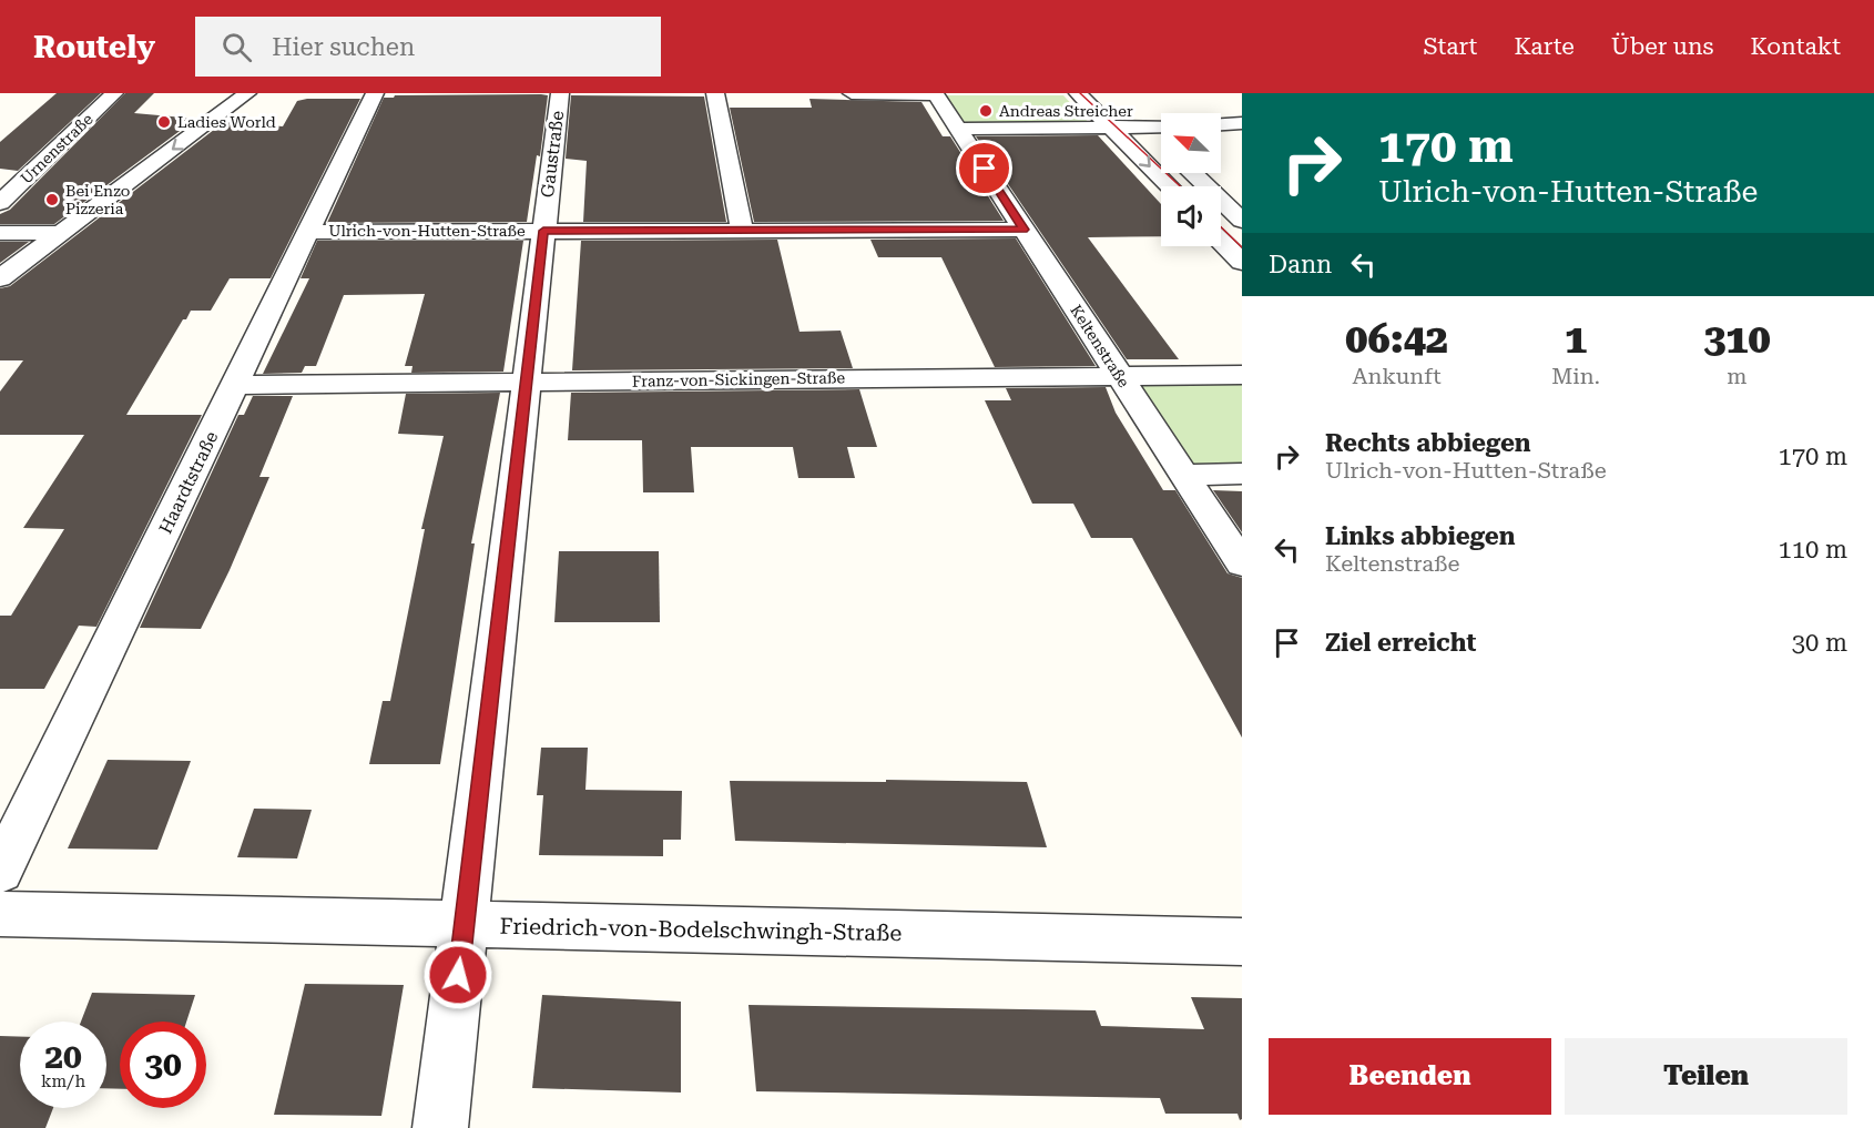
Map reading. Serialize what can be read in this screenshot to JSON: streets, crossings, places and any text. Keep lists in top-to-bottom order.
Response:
{
  "streets": {
    "street": [
      "Urnenstraße",
      "Gaustraße",
      "Ulrich-von-Hutten-Straße",
      "Keltenstraße",
      "Franz-von-Sickingen-Straße",
      "Haardtstraße",
      "Friedrich-von-Bodelschwingh-Straße"
    ]
  },
  "crossings": [
    ["Gaustraße", "Ulrich-von-Hutten-Straße"],
    ["Gaustraße", "Franz-von-Sickingen-Straße"],
    ["Gaustraße", "Friedrich-von-Bodelschwingh-Straße"],
    ["Ulrich-von-Hutten-Straße", "Keltenstraße"],
    ["Ulrich-von-Hutten-Straße", "Haardtstraße"],
    ["Keltenstraße", "Franz-von-Sickingen-Straße"],
    ["Franz-von-Sickingen-Straße", "Haardtstraße"]
  ],
  "places": ["Andreas Streicher", "Ladies World", "Bei Enzo Pizzeria"],
  "north": "top left",
  "page": {
    "header": "Routely",
    "search": "Hier suchen",
    "nav": [
      "Start",
      "Karte",
      "Über uns",
      "Kontakt"
    ],
    "turn": ["170 m", "Ulrich-von-Hutten-Straße"],
    "then": "Dann",
    "eta": [
      "06:42",
      "Ankunft",
      "1",
      "Min.",
      "310",
      "m"
    ],
    "list": [
      {
        "name": "Rechts abbiegen",
        "note": "Ulrich-von-Hutten-Straße",
        "value": "170 m"
      },
      {
        "name": "Links abbiegen",
        "note": "Keltenstraße",
        "value": "110 m"
      },
      {
        "name": "Ziel erreicht",
        "value": "30 m"
      }
    ],
    "speed": "20 km/h",
    "limit": "30",
    "buttons": ["Beenden", "Teilen"]
  }
}
